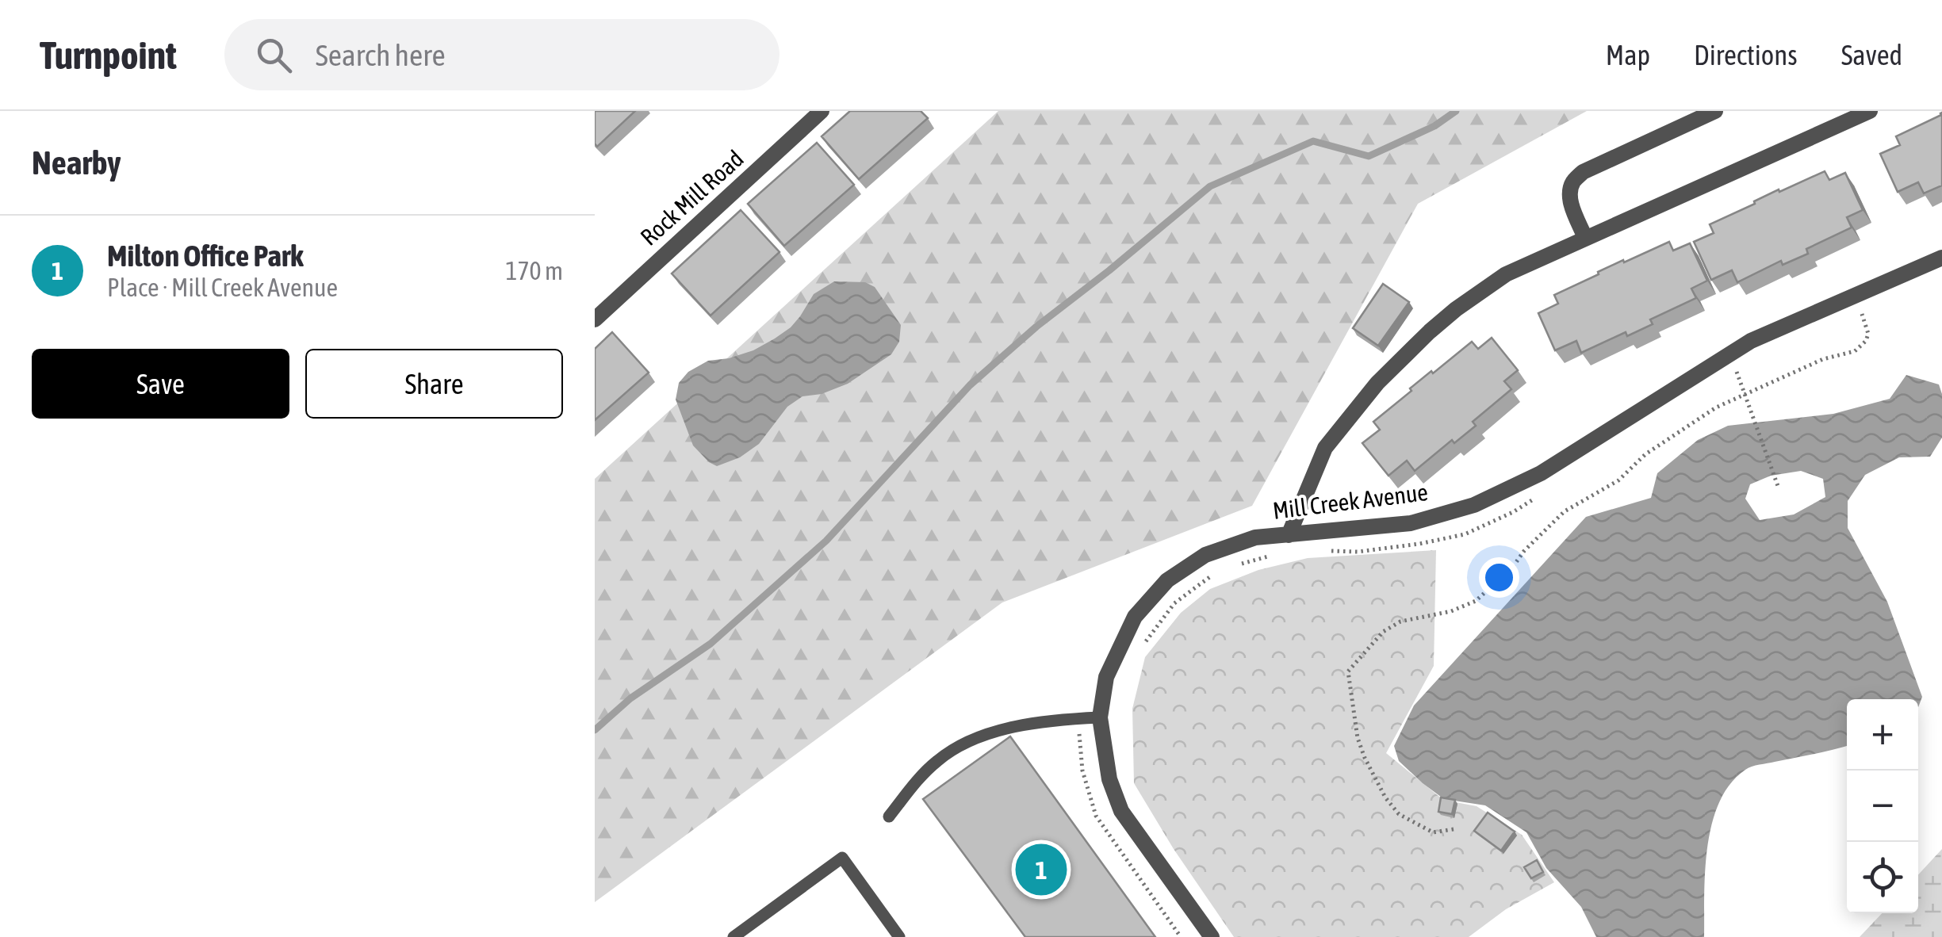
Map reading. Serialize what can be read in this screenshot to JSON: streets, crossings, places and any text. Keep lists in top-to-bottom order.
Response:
{
  "streets": {
    "street": ["Rock Mill Road", "Mill Creek Avenue"]
  },
  "page": {
    "header": "Turnpoint",
    "search": "Search here",
    "nav": ["Map", "Directions", "Saved"],
    "heading": "Nearby",
    "list": [
      {
        "mark": "1",
        "name": "Milton Office Park",
        "note": "Place · Mill Creek Avenue",
        "value": "170 m"
      }
    ],
    "buttons": ["Save", "Share"],
    "map_buttons": ["+", "−"],
    "pins": "1"
  }
}
